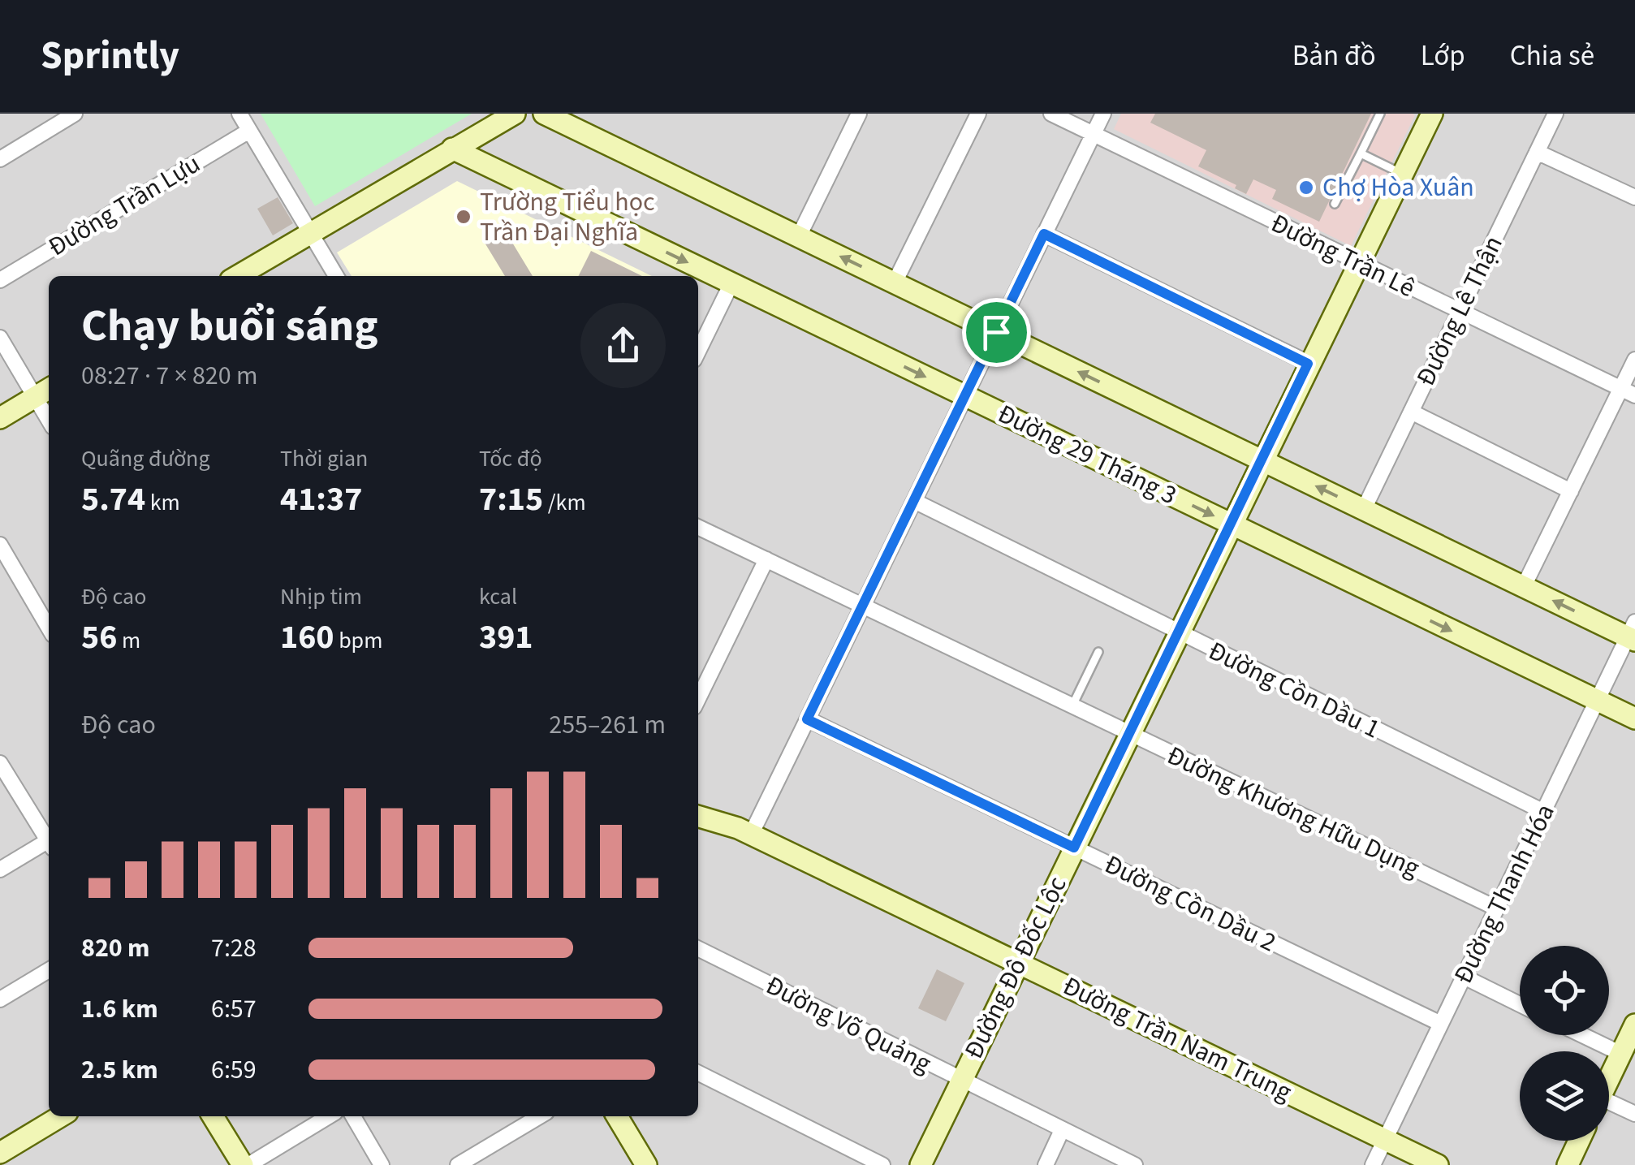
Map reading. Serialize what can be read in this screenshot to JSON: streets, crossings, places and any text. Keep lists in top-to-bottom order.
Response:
{
  "streets": {
    "street": [
      "Đường Trần Lựu",
      "Đường Trần Lê",
      "Đường Lê Thận",
      "Đường 29 Tháng 3",
      "Đường Cồn Dầu 1",
      "Đường Khương Hữu Dụng",
      "Đường Thanh Hóa",
      "Đường Cồn Dầu 2",
      "Đường Đô Đốc Lộc",
      "Đường Võ Quảng",
      "Đường Trần Nam Trung"
    ]
  },
  "crossings": [
    ["Đường Trần Lê", "Đường Lê Thận"],
    ["Đường Trần Lê", "Đường Đô Đốc Lộc"],
    ["Đường 29 Tháng 3", "Đường Thanh Hóa"],
    ["Đường 29 Tháng 3", "Đường Đô Đốc Lộc"],
    ["Đường Cồn Dầu 1", "Đường Thanh Hóa"],
    ["Đường Cồn Dầu 1", "Đường Đô Đốc Lộc"],
    ["Đường Khương Hữu Dụng", "Đường Thanh Hóa"],
    ["Đường Khương Hữu Dụng", "Đường Đô Đốc Lộc"],
    ["Đường Thanh Hóa", "Đường Cồn Dầu 2"],
    ["Đường Thanh Hóa", "Đường Trần Nam Trung"],
    ["Đường Cồn Dầu 2", "Đường Đô Đốc Lộc"],
    ["Đường Đô Đốc Lộc", "Đường Võ Quảng"],
    ["Đường Đô Đốc Lộc", "Đường Trần Nam Trung"]
  ],
  "places": ["Chợ Hòa Xuân", "Trường Tiểu học Trần Đại Nghĩa"],
  "page": {
    "header": "Sprintly",
    "nav": ["Bản đồ", "Lớp", "Chia sẻ"],
    "heading": ["Chạy buổi sáng", "08:27 · 7 × 820 m"],
    "stats": [
      ["Quãng đường", "5.74 km"],
      ["Thời gian", "41:37"],
      ["Tốc độ", "7:15 /km"],
      ["Độ cao", "56 m"],
      ["Nhịp tim", "160 bpm"],
      ["kcal", "391"]
    ],
    "chart": ["Độ cao", "255–261 m"],
    "list": [
      {
        "name": "820 m",
        "note": "7:28"
      },
      {
        "name": "1.6 km",
        "note": "6:57"
      },
      {
        "name": "2.5 km",
        "note": "6:59"
      }
    ]
  }
}
